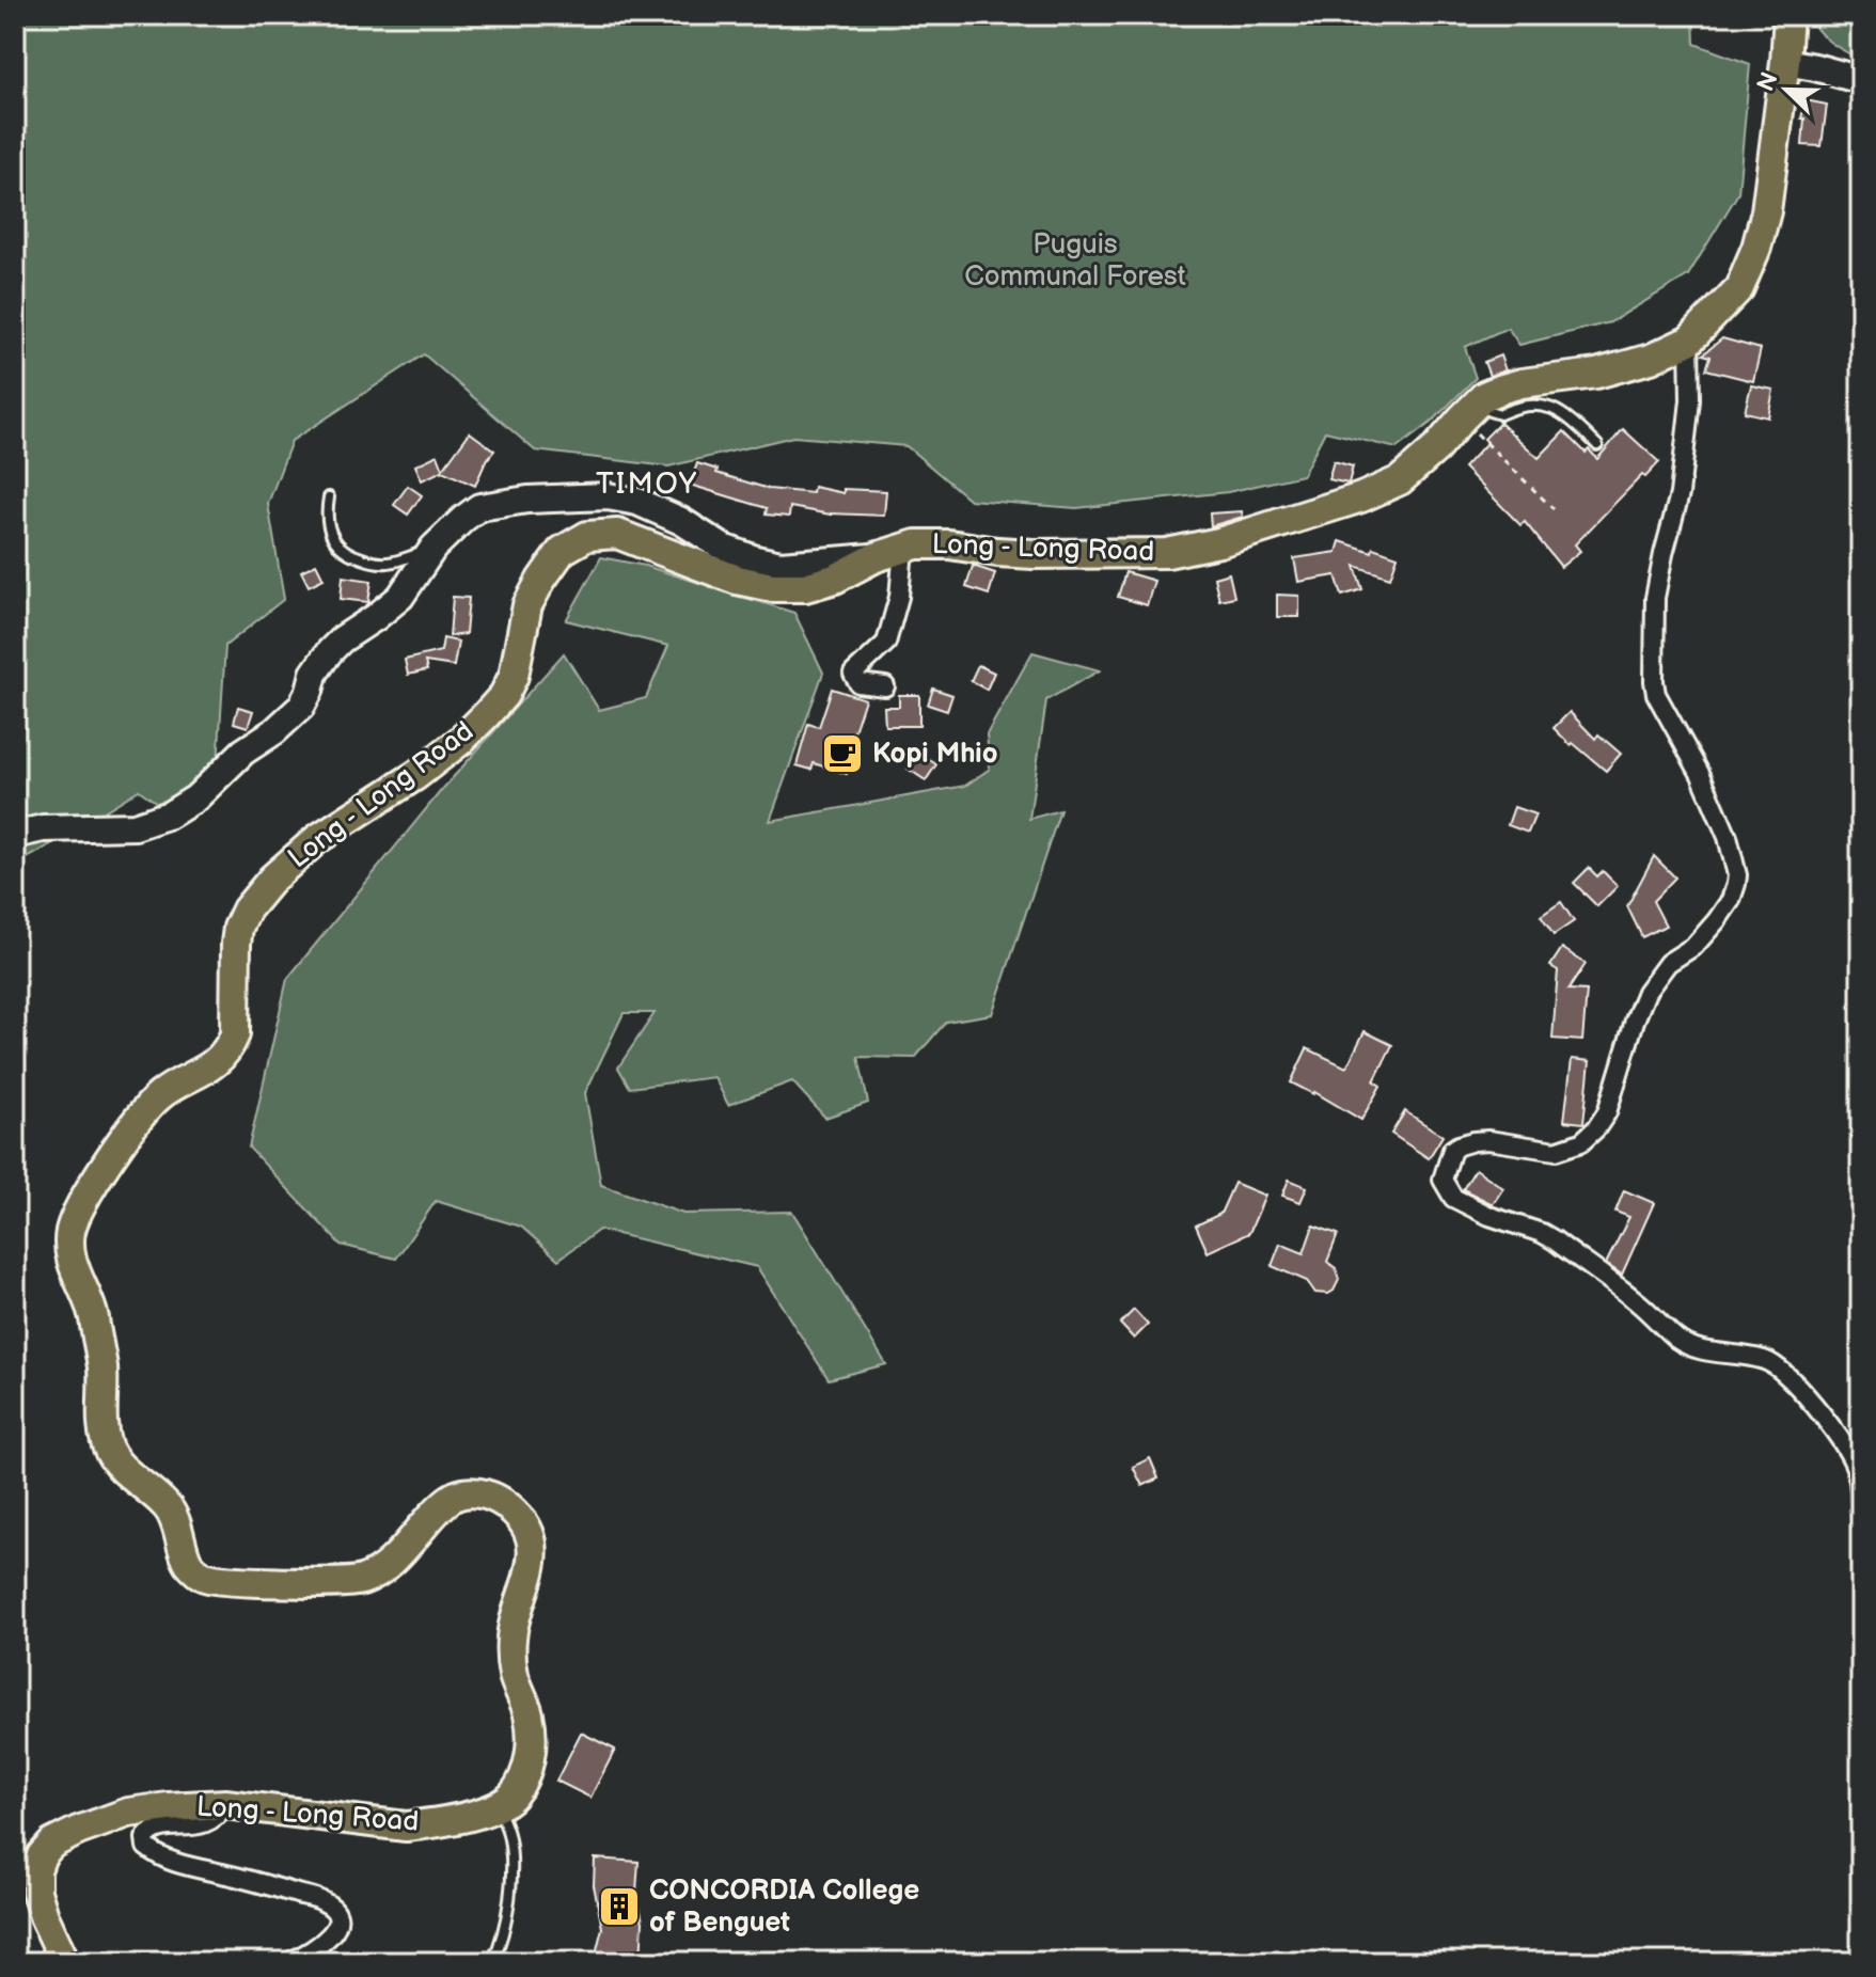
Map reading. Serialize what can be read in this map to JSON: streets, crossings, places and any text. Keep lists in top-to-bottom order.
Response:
{
  "streets": {
    "main road": ["Long - Long Road"]
  },
  "districts": ["TIMOY"],
  "parks": ["Puguis Communal Forest"],
  "places": {
    "cafe": ["Kopi Mhio"],
    "building": ["CONCORDIA College of Benguet"]
  },
  "north": "top left"
}
